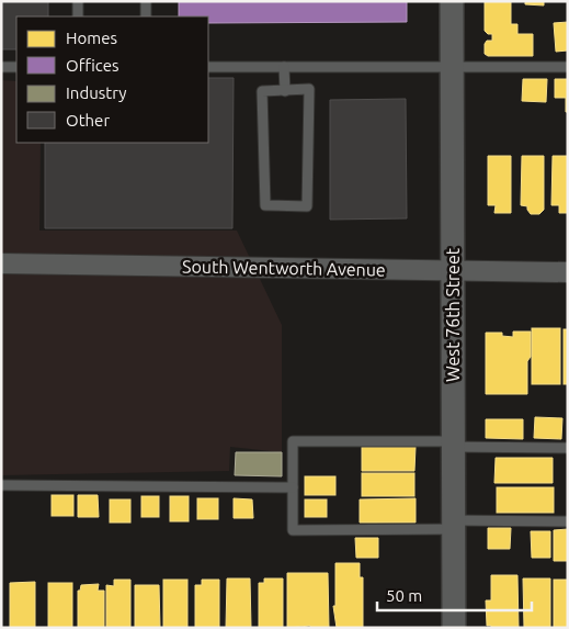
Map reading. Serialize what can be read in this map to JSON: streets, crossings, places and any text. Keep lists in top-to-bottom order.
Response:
{
  "streets": {
    "street": ["South Wentworth Avenue", "West 76th Street"]
  },
  "crossings": [
    ["South Wentworth Avenue", "West 76th Street"]
  ],
  "legend": [
    "Homes",
    "Offices",
    "Industry",
    "Other"
  ],
  "scale_bar": "50 m"
}
